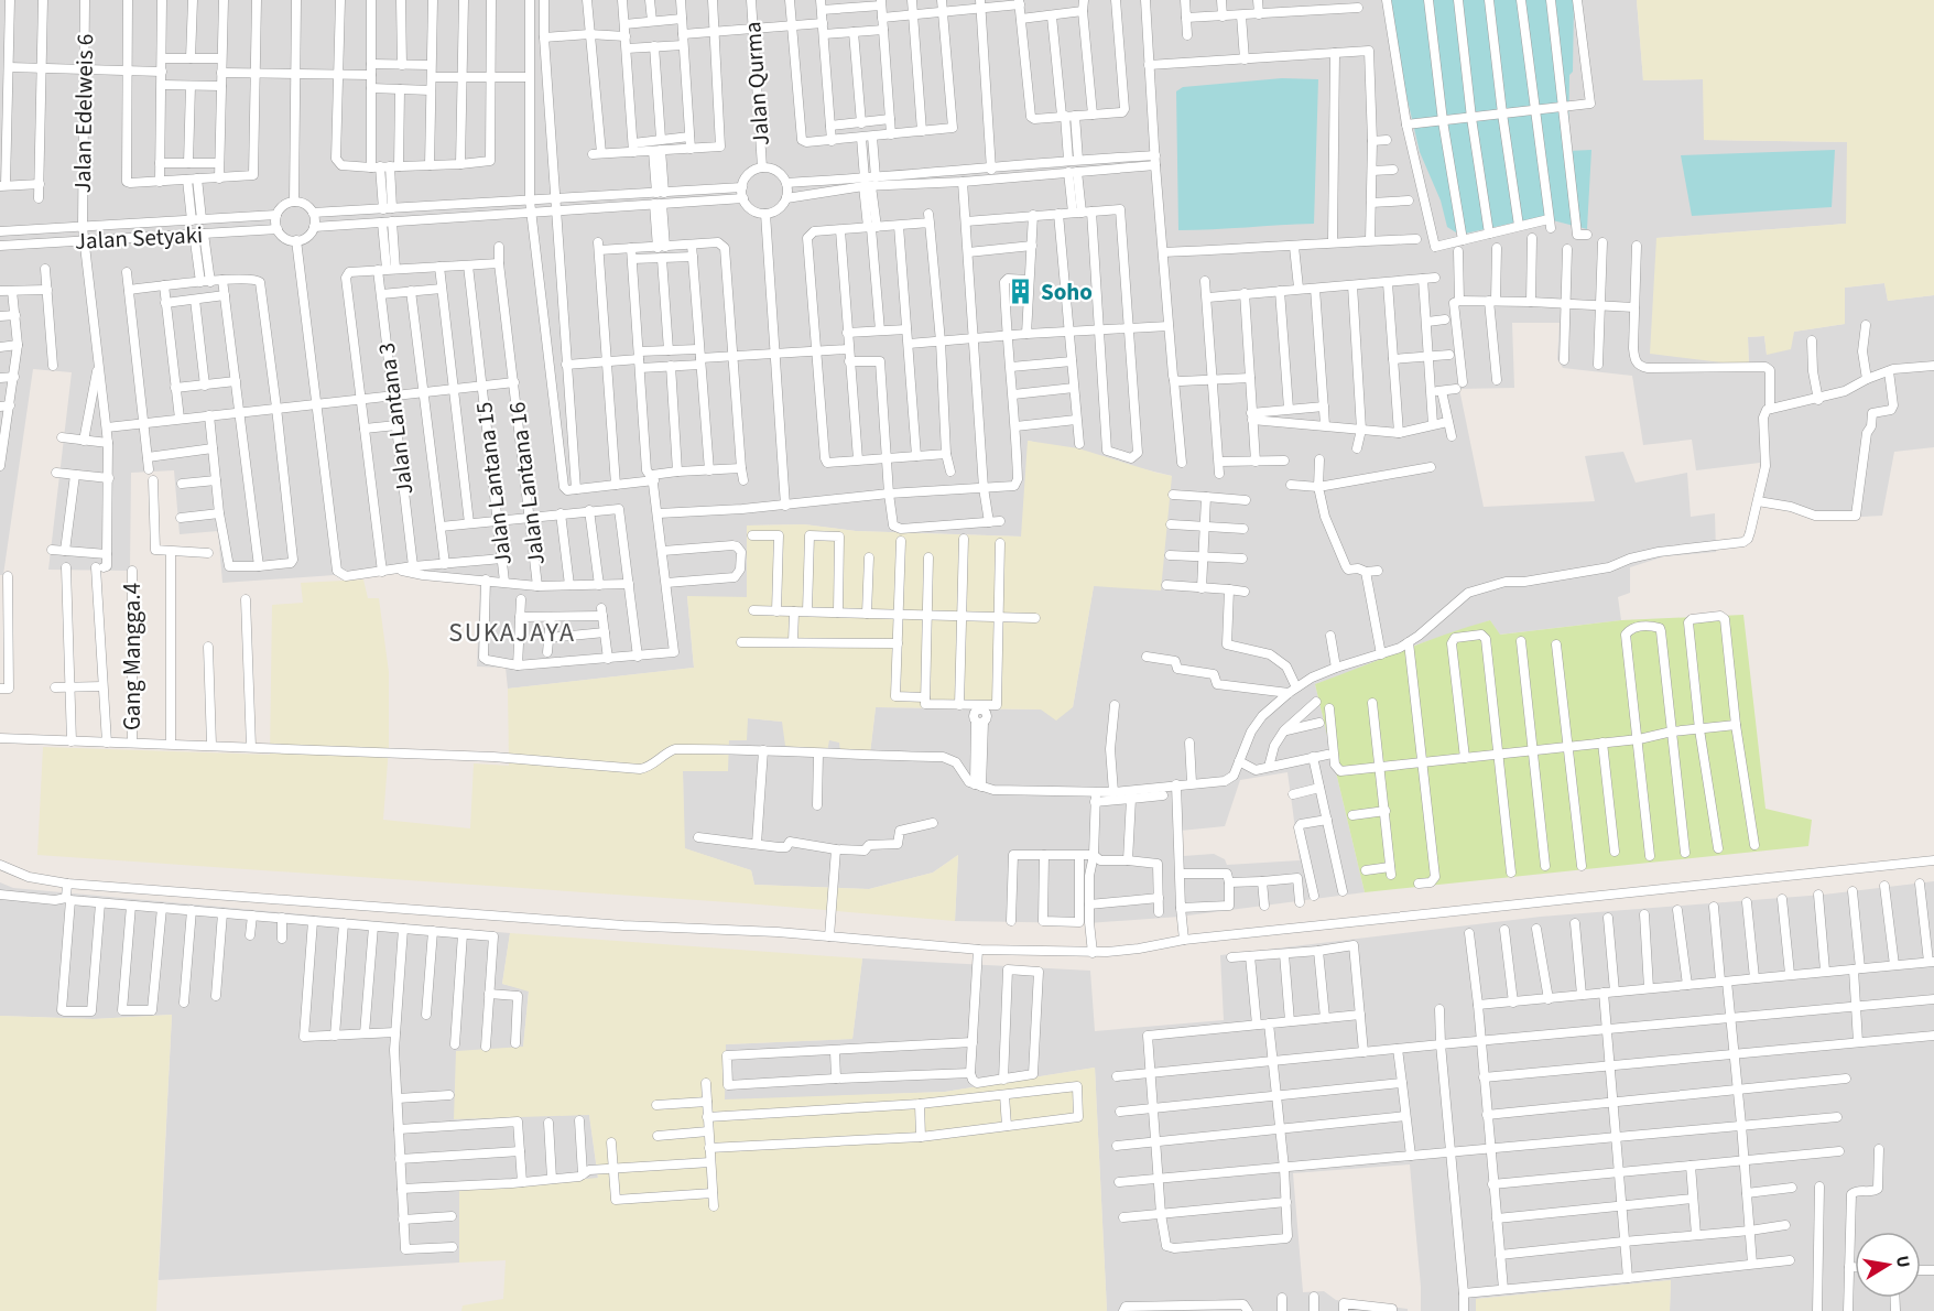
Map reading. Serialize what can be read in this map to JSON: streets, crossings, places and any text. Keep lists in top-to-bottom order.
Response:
{
  "streets": {
    "street": [
      "Jalan Qurma",
      "Jalan Edelweis 6",
      "Jalan Setyaki",
      "Jalan Lantana 3",
      "Jalan Lantana 15",
      "Jalan Lantana 16",
      "Gang Mangga.4"
    ]
  },
  "crossings": [
    ["Jalan Edelweis 6", "Jalan Setyaki"]
  ],
  "districts": ["SUKAJAYA"],
  "places": {
    "building": ["Soho"]
  },
  "north": "right"
}
